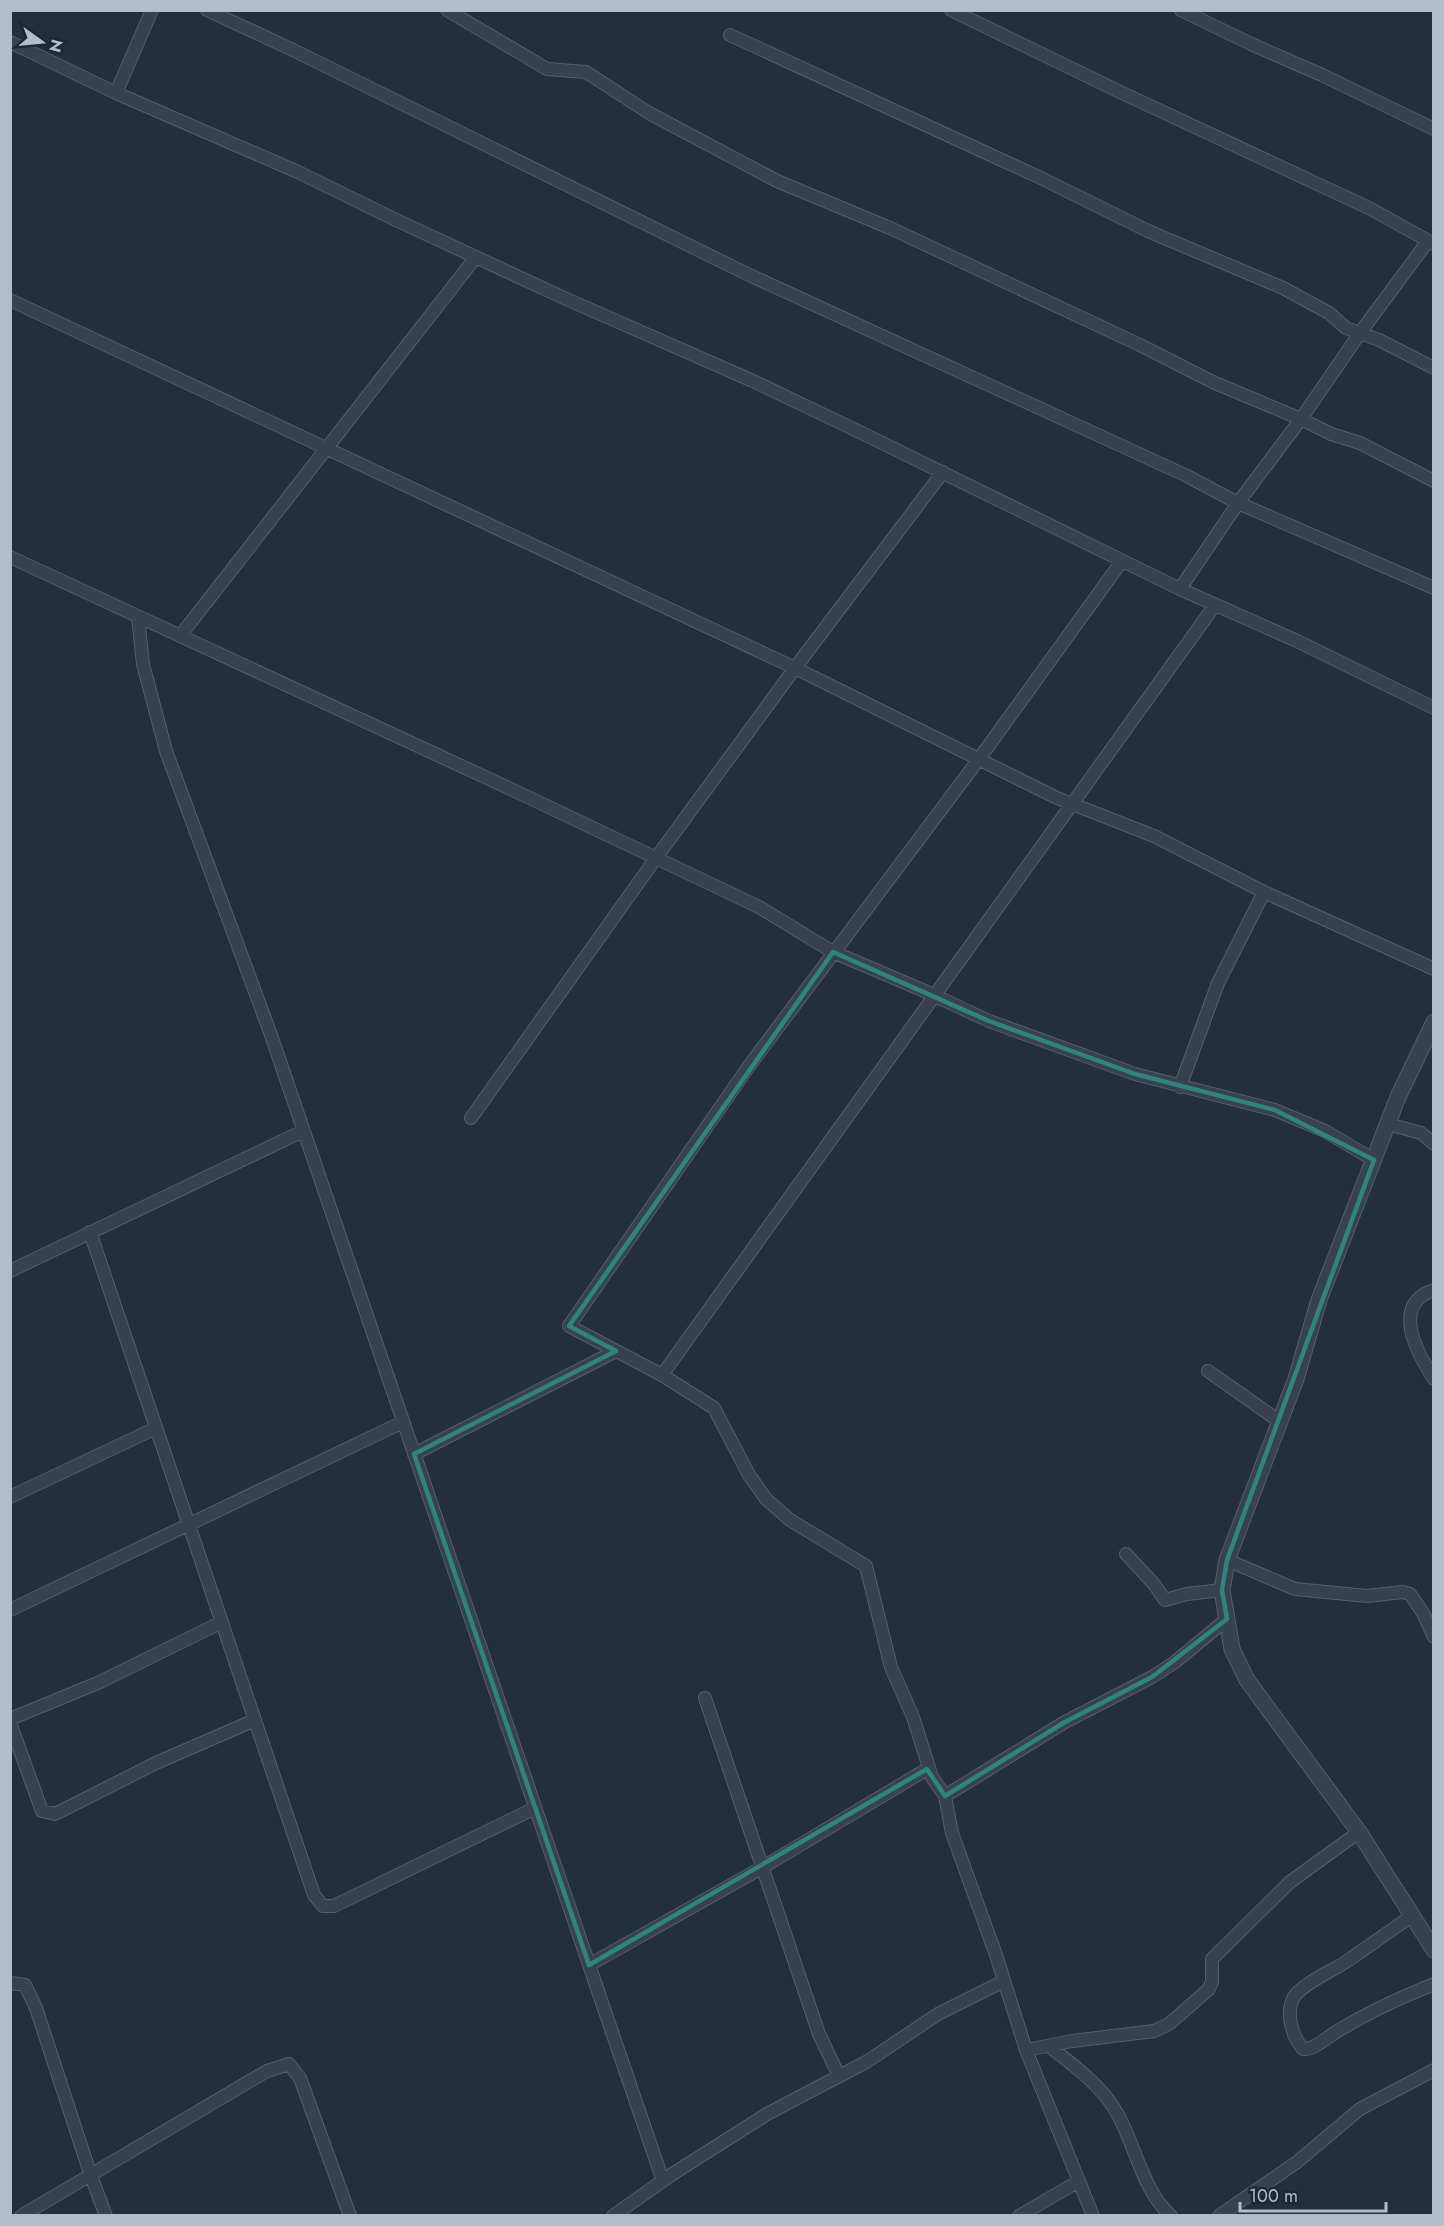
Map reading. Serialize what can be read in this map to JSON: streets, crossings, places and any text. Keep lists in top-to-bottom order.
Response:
{
  "scale_bar": "100 m",
  "north": "right"
}
